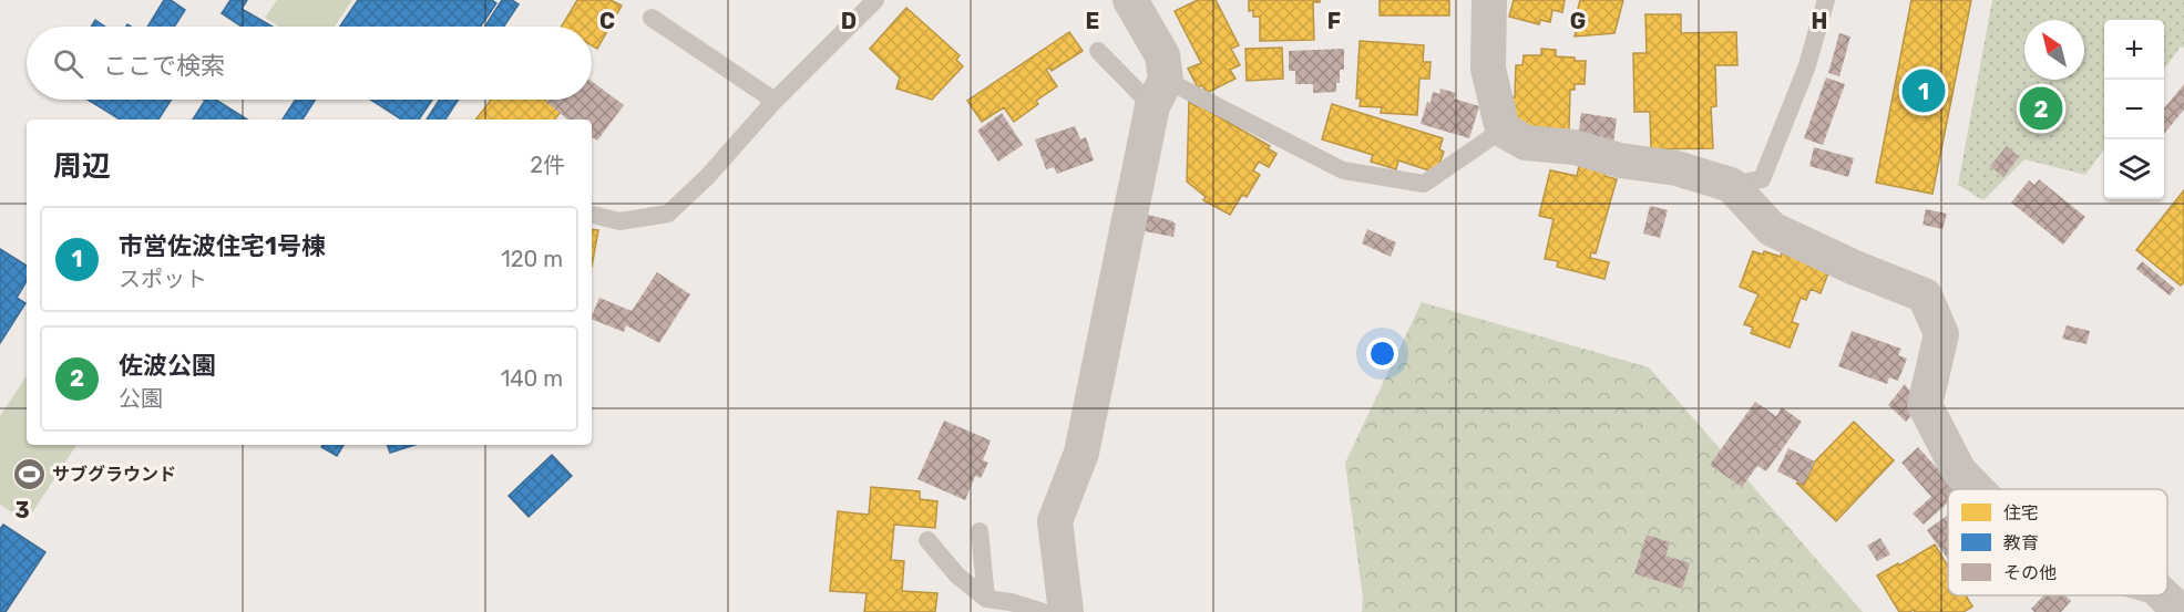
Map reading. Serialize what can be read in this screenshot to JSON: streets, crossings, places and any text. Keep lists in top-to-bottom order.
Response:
{
  "places": {
    "sports": ["サブグラウンド"]
  },
  "legend": ["住宅", "教育", "その他"],
  "north": "top left",
  "page": {
    "map_buttons": ["+", "−"],
    "search": "ここで検索",
    "pins": ["1", "2"],
    "heading": ["周辺", "2件"],
    "list": [
      {
        "mark": "1",
        "name": "市営佐波住宅1号棟",
        "note": "スポット",
        "value": "120 m"
      },
      {
        "mark": "2",
        "name": "佐波公園",
        "note": "公園",
        "value": "140 m"
      }
    ]
  },
  "grid": {
    "columns": [
      "C",
      "D",
      "E",
      "F",
      "G",
      "H"
    ],
    "rows": ["3"]
  }
}
